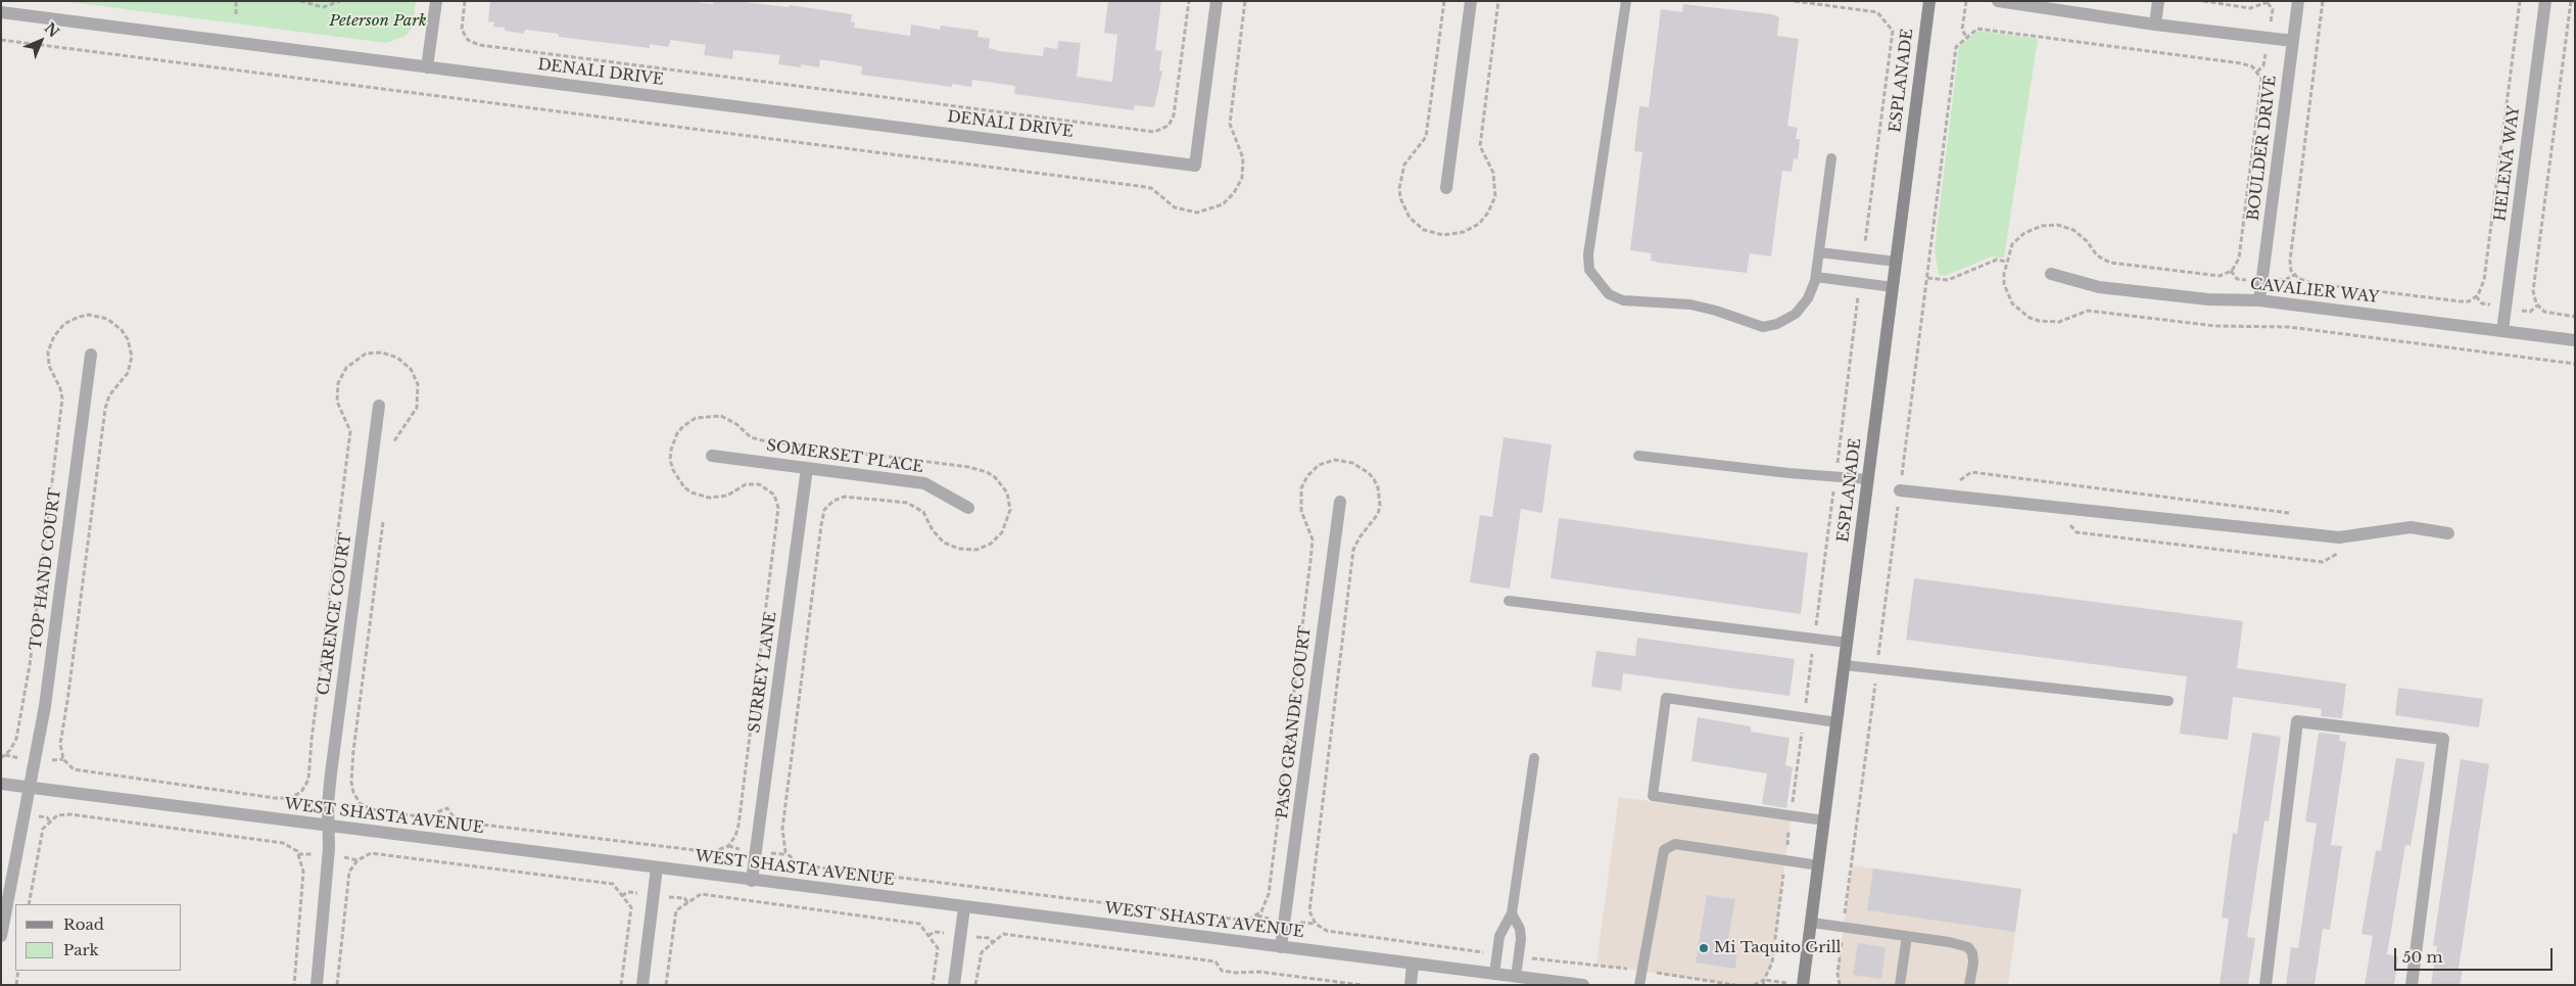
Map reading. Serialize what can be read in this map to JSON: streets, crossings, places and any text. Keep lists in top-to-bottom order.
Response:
{
  "streets": {
    "main road": ["ESPLANADE"],
    "street": [
      "DENALI DRIVE",
      "BOULDER DRIVE",
      "HELENA WAY",
      "CAVALIER WAY",
      "SOMERSET PLACE",
      "TOP HAND COURT",
      "CLARENCE COURT",
      "SURREY LANE",
      "PASO GRANDE COURT",
      "WEST SHASTA AVENUE"
    ]
  },
  "crossings": [
    ["BOULDER DRIVE", "CAVALIER WAY"],
    ["HELENA WAY", "CAVALIER WAY"],
    ["SOMERSET PLACE", "SURREY LANE"],
    ["TOP HAND COURT", "WEST SHASTA AVENUE"],
    ["CLARENCE COURT", "WEST SHASTA AVENUE"],
    ["SURREY LANE", "WEST SHASTA AVENUE"],
    ["PASO GRANDE COURT", "WEST SHASTA AVENUE"]
  ],
  "parks": ["Peterson Park"],
  "places": ["Mi Taquito Grill"],
  "legend": ["Road", "Park"],
  "scale_bar": "50 m",
  "north": "top right"
}
